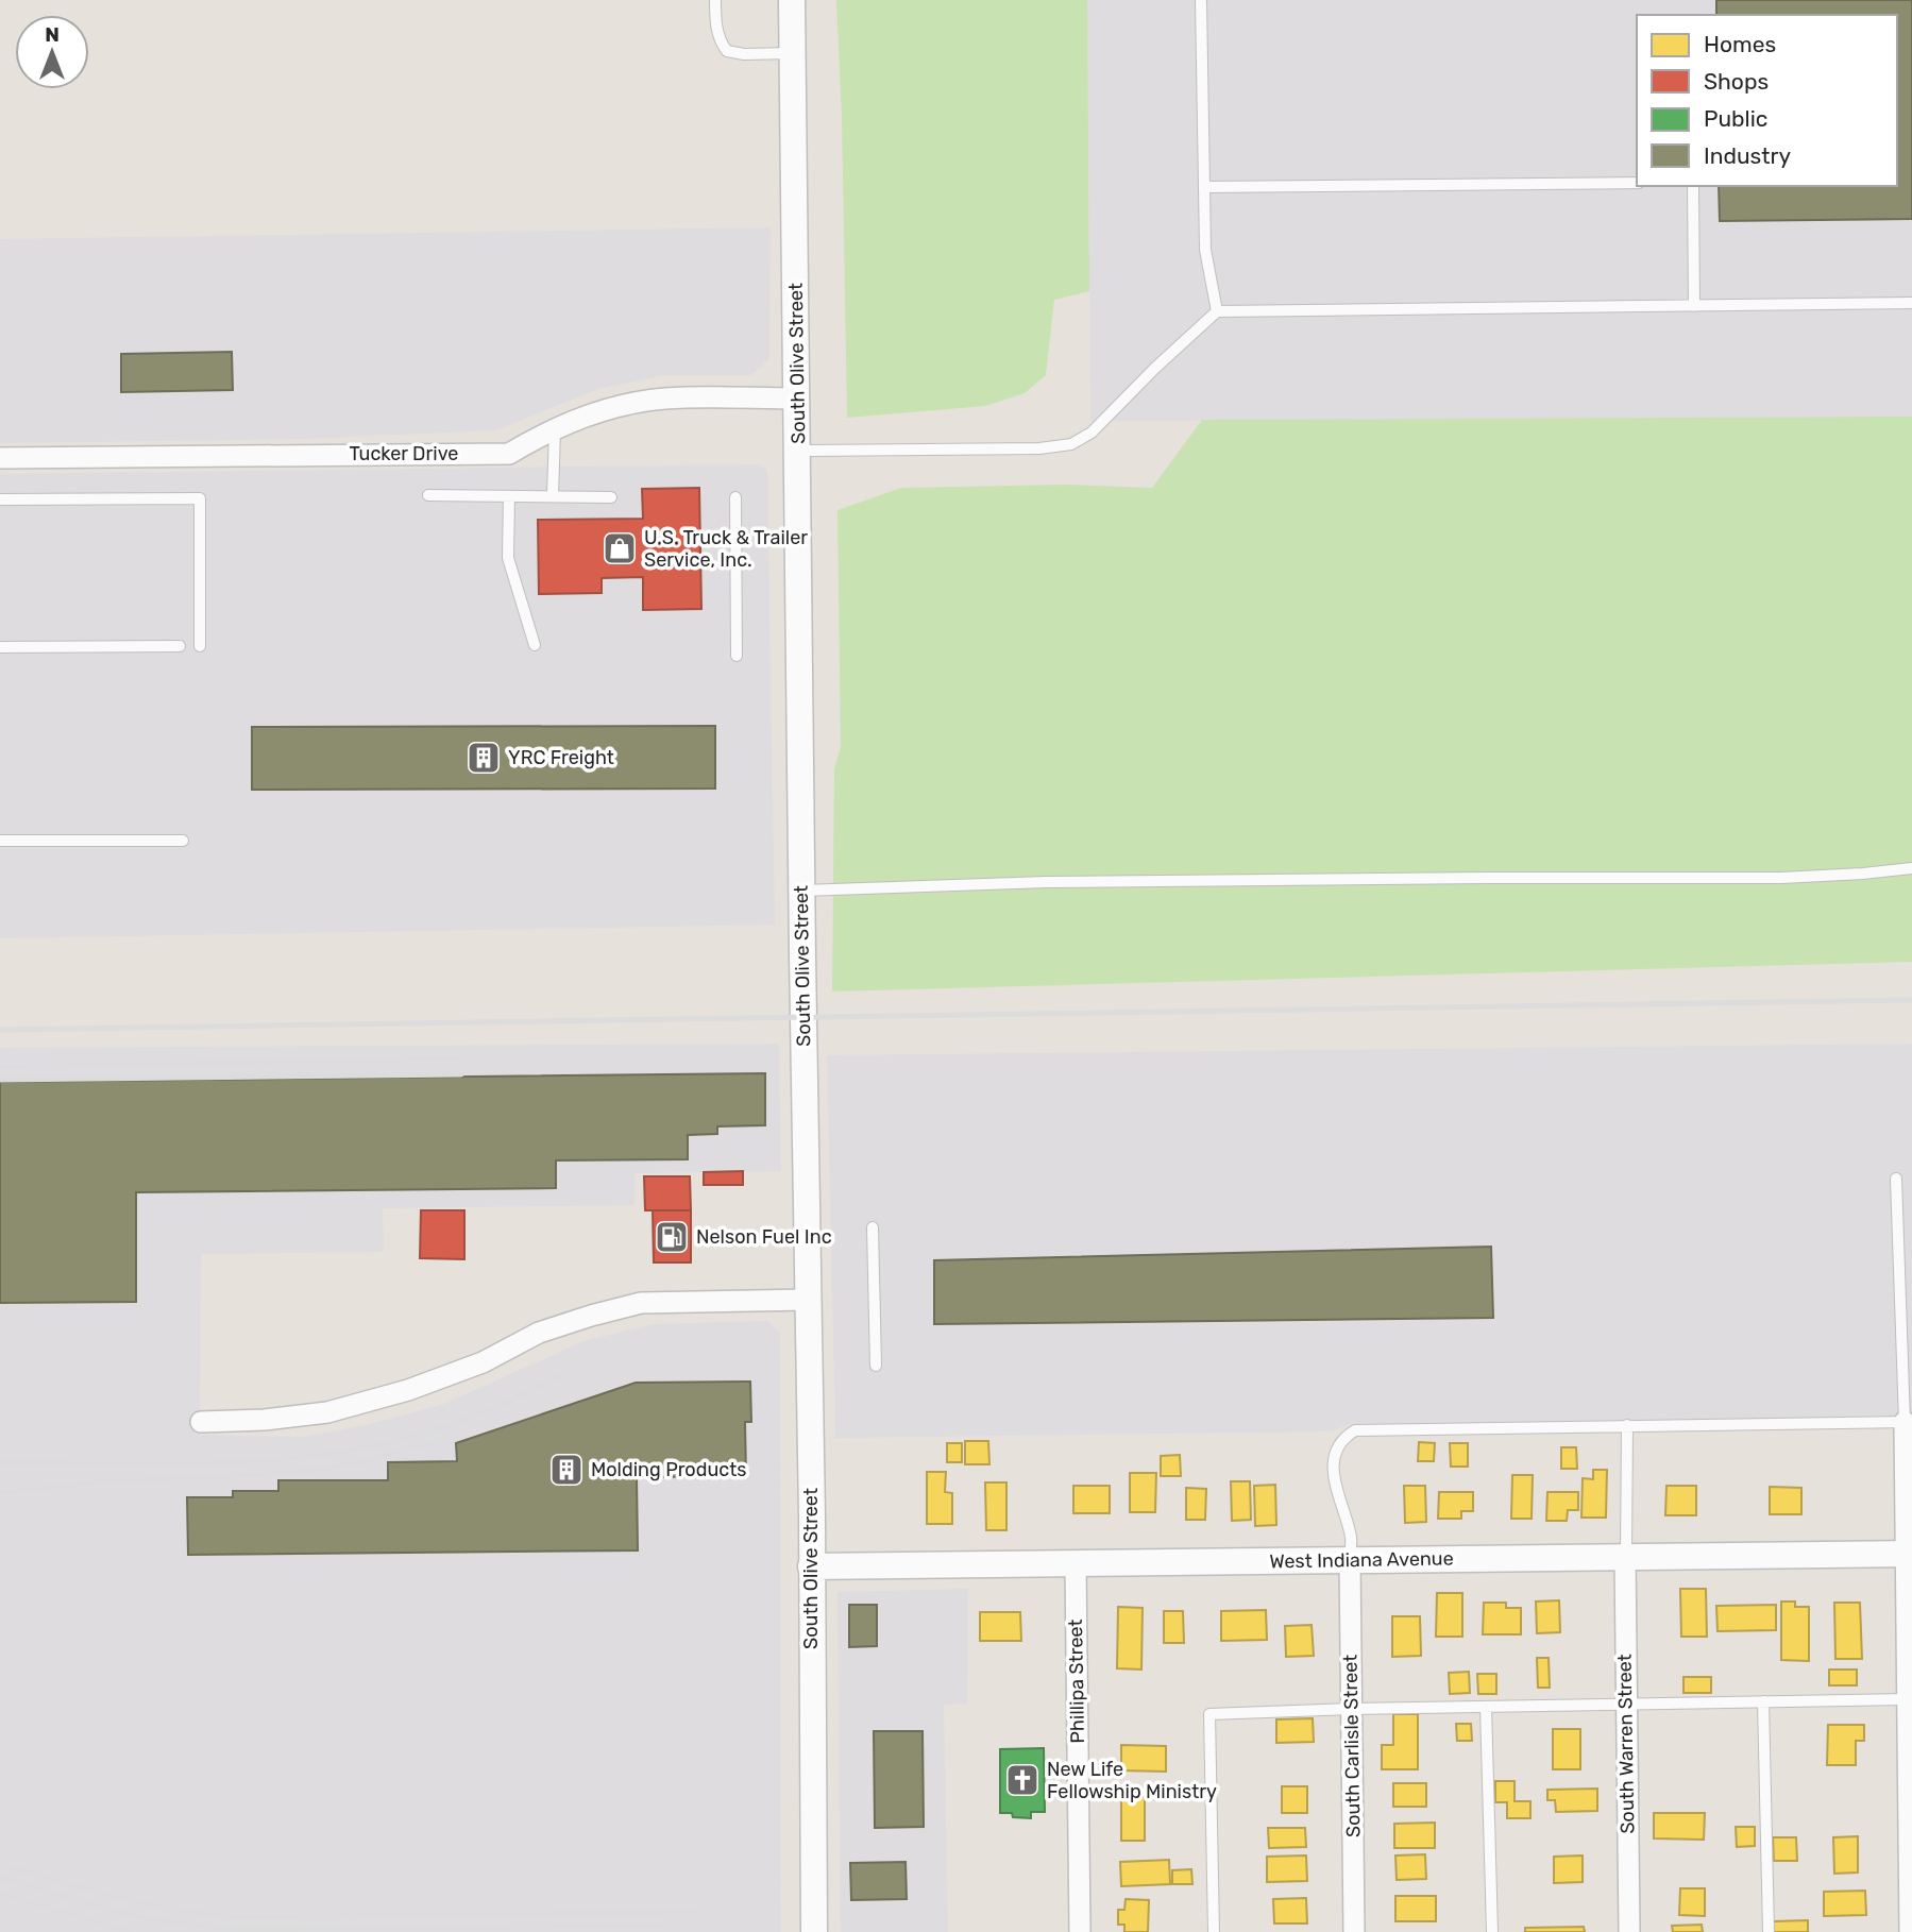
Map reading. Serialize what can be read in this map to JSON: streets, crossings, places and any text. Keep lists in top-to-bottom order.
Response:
{
  "streets": {
    "street": [
      "South Olive Street",
      "Tucker Drive",
      "West Indiana Avenue",
      "Phillipa Street",
      "South Warren Street",
      "South Carlisle Street"
    ]
  },
  "crossings": [
    ["South Olive Street", "Tucker Drive"],
    ["South Olive Street", "West Indiana Avenue"],
    ["West Indiana Avenue", "Phillipa Street"],
    ["West Indiana Avenue", "South Warren Street"],
    ["West Indiana Avenue", "South Carlisle Street"]
  ],
  "places": {
    "shop": ["U.S. Truck & Trailer Service, Inc."],
    "building": ["YRC Freight", "Molding Products"],
    "fuel station": ["Nelson Fuel Inc"],
    "church": ["New Life Fellowship Ministry"]
  },
  "legend": [
    "Homes",
    "Shops",
    "Public",
    "Industry"
  ],
  "north": "top"
}
